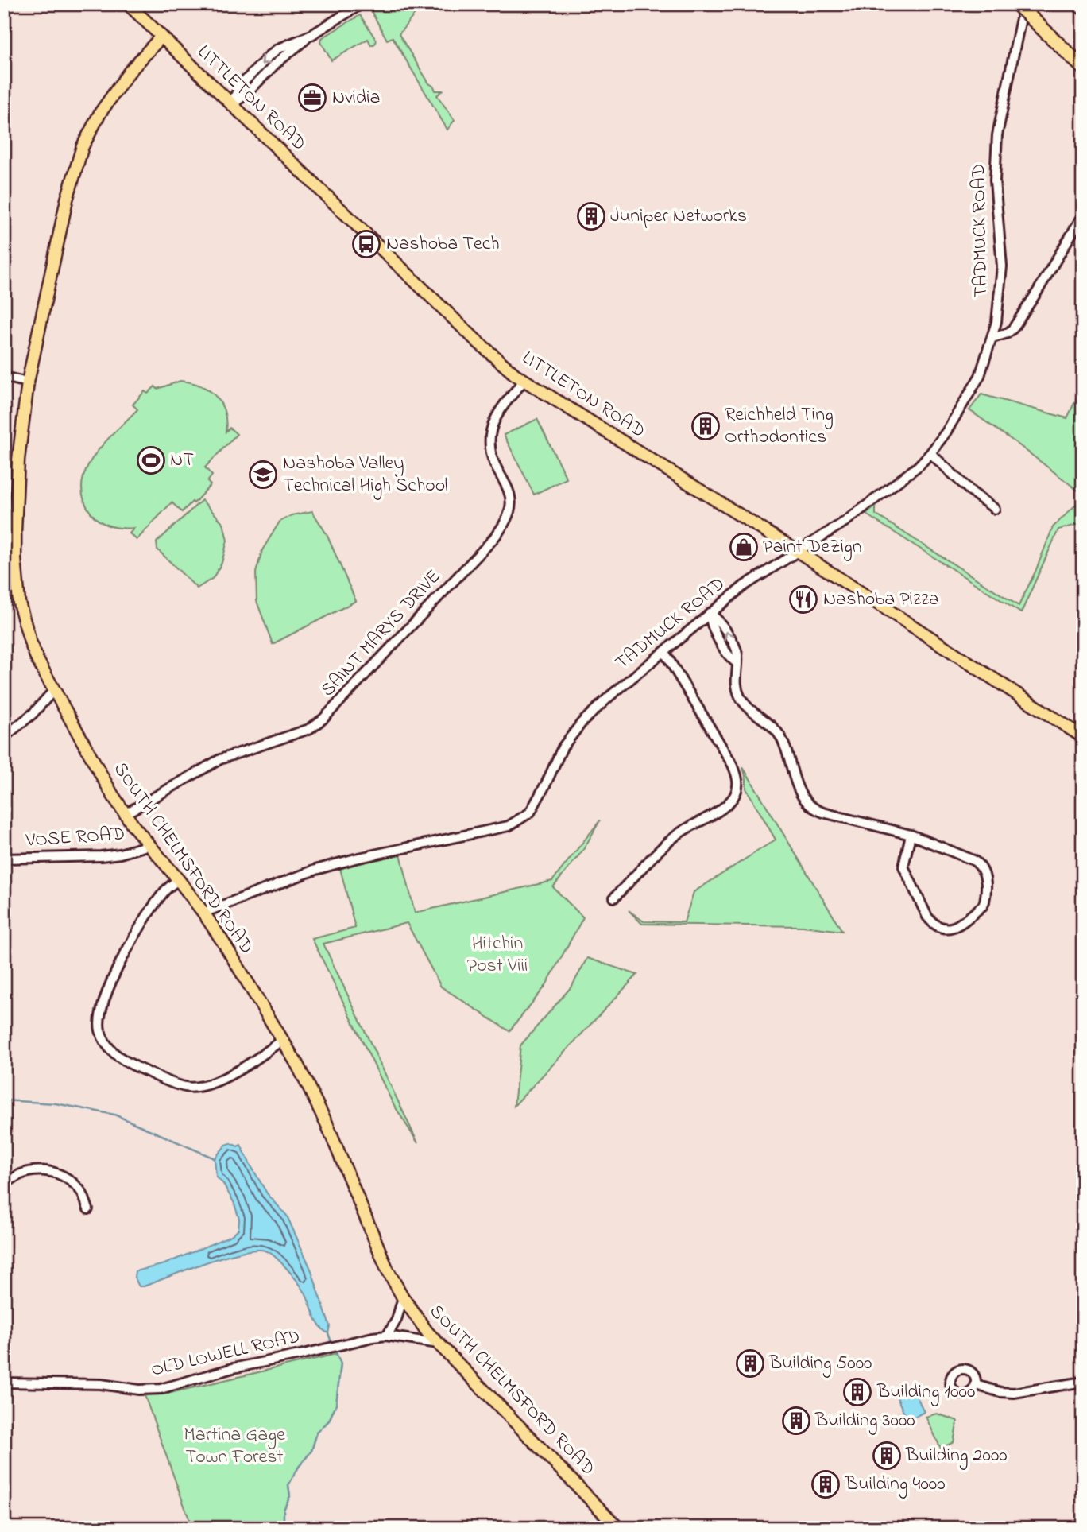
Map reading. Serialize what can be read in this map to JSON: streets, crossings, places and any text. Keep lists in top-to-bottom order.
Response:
{
  "streets": {
    "main road": ["LITTLETON ROAD", "SOUTH CHELMSFORD ROAD"],
    "street": [
      "TADMUCK ROAD",
      "SAINT MARYS DRIVE",
      "VOSE ROAD",
      "OLD LOWELL ROAD"
    ]
  },
  "crossings": [
    ["LITTLETON ROAD", "TADMUCK ROAD"],
    ["LITTLETON ROAD", "SAINT MARYS DRIVE"],
    ["LITTLETON ROAD", "SOUTH CHELMSFORD ROAD"],
    ["TADMUCK ROAD", "SOUTH CHELMSFORD ROAD"],
    ["SAINT MARYS DRIVE", "SOUTH CHELMSFORD ROAD"],
    ["VOSE ROAD", "SOUTH CHELMSFORD ROAD"],
    ["SOUTH CHELMSFORD ROAD", "OLD LOWELL ROAD"]
  ],
  "parks": ["Hitchin Post Viii", "Martina Gage Town Forest"],
  "places": {
    "office": ["Nvidia"],
    "building": [
      "Juniper Networks",
      "Reichheld Ting Orthodontics",
      "Building 5000",
      "Building 1000",
      "Building 3000",
      "Building 2000",
      "Building 4000"
    ],
    "bus stop": ["Nashoba Tech"],
    "sports": ["NT"],
    "school or university": ["Nashoba Valley Technical High School"],
    "shop": ["Paint DeZign"],
    "restaurant": ["Nashoba Pizza"]
  }
}
